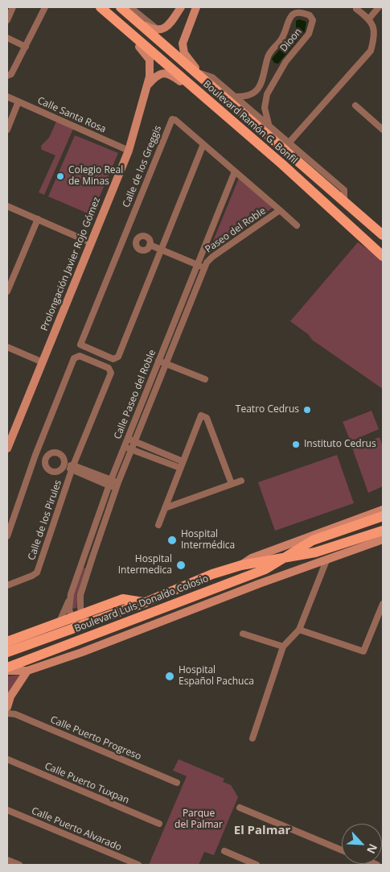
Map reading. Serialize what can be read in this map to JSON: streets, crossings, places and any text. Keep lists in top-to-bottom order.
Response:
{
  "streets": {
    "main road": ["Boulevard Ramón G. Bonfil", "Boulevard Luis Donaldo Colosio"],
    "street": [
      "Dioon",
      "Calle Santa Rosa",
      "Calle de los Greggis",
      "Paseo del Roble",
      "Prolongación Javier Rojo Gómez",
      "Calle Paseo del Roble",
      "Calle de los Pirules",
      "Calle Puerto Progreso",
      "Calle Puerto Tuxpan",
      "Calle Puerto Alvarado"
    ]
  },
  "crossings": [
    ["Dioon", "Boulevard Ramón G. Bonfil"],
    ["Calle Santa Rosa", "Prolongación Javier Rojo Gómez"],
    ["Boulevard Ramón G. Bonfil", "Prolongación Javier Rojo Gómez"],
    ["Calle de los Greggis", "Paseo del Roble"],
    ["Calle de los Greggis", "Calle Paseo del Roble"],
    ["Paseo del Roble", "Calle Paseo del Roble"],
    ["Calle Paseo del Roble", "Boulevard Luis Donaldo Colosio"]
  ],
  "districts": ["El Palmar"],
  "parks": ["Parque del Palmar"],
  "places": [
    "Colegio Real de Minas",
    "Teatro Cedrus",
    "Instituto Cedrus",
    "Hospital Intermédica",
    "Hospital Intermedica",
    "Hospital Español Pachuca"
  ],
  "north": "bottom right"
}
